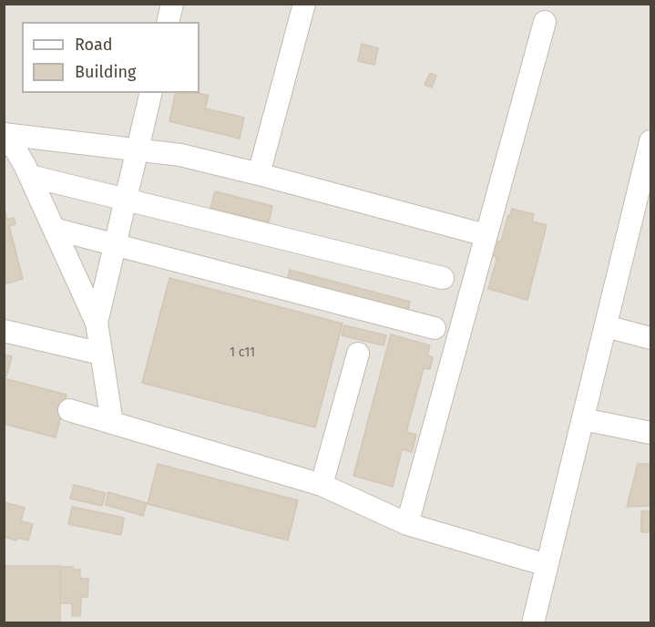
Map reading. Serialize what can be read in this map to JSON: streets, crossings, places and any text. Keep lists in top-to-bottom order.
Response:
{
  "house_numbers": ["1 с11"],
  "legend": ["Road", "Building"]
}
